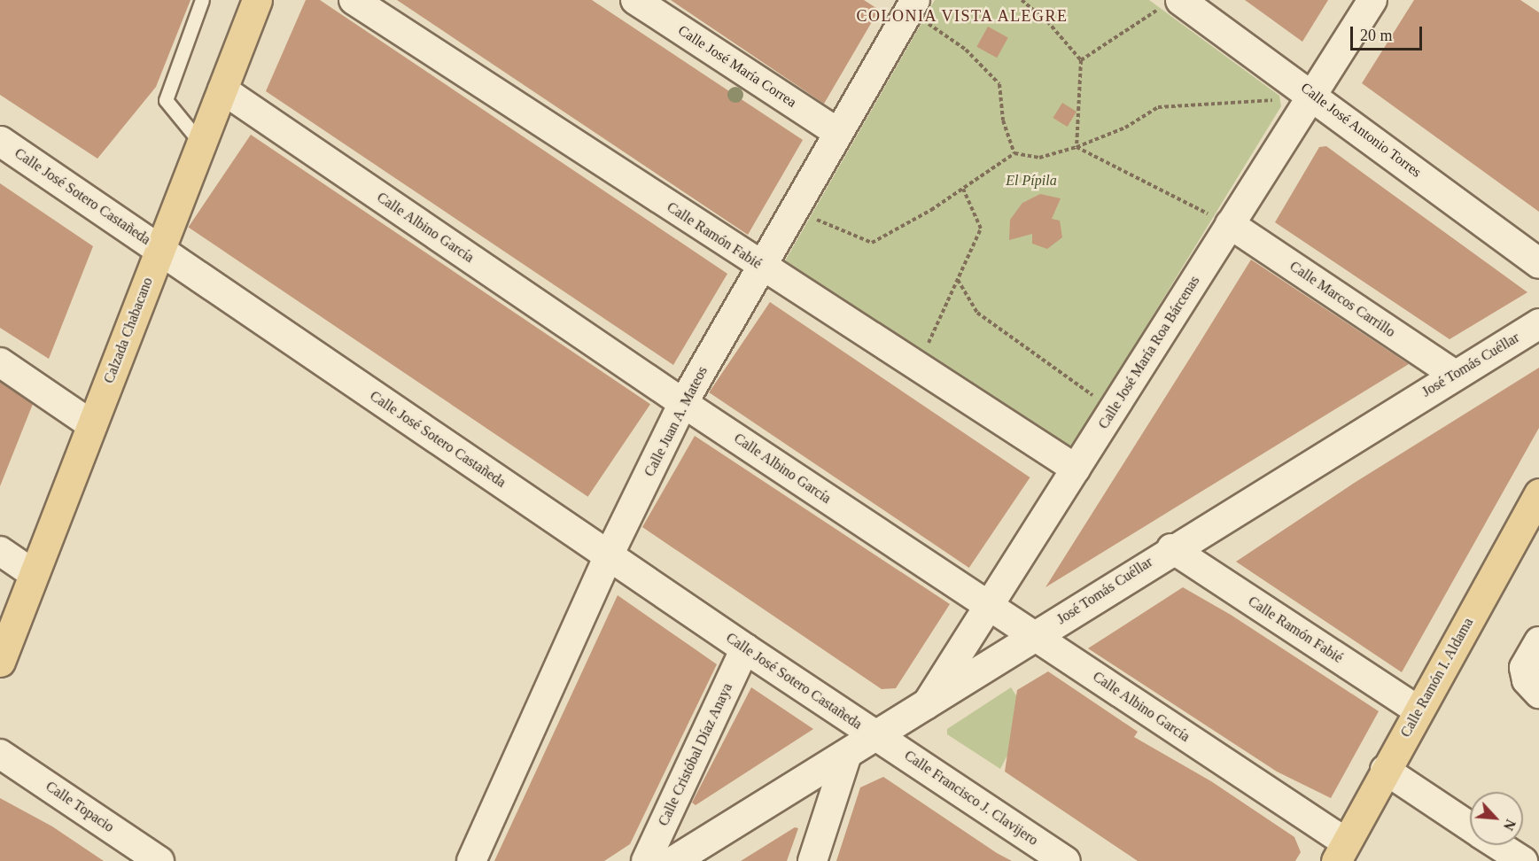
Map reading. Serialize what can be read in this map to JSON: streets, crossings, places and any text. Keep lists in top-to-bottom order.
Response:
{
  "streets": {
    "main road": ["Calzada Chabacano", "Calle Ramón I. Aldama"],
    "street": [
      "Calle José María Correa",
      "Calle José Antonio Torres",
      "Calle José Sotero Castañeda",
      "Calle Albino García",
      "Calle Ramón Fabié",
      "Calle Marcos Carrillo",
      "Calle José María Roa Bárcenas",
      "José Tomás Cuéllar",
      "Calle Juan A. Mateos",
      "Calle Cristóbal Díaz Anaya",
      "Calle Francisco J. Clavijero",
      "Calle Topacio"
    ]
  },
  "crossings": [
    ["Calle José María Correa", "Calle Juan A. Mateos"],
    ["Calle José Antonio Torres", "Calle José María Roa Bárcenas"],
    ["Calle José Sotero Castañeda", "Calzada Chabacano"],
    ["Calle José Sotero Castañeda", "José Tomás Cuéllar"],
    ["Calle José Sotero Castañeda", "Calle Juan A. Mateos"],
    ["Calle José Sotero Castañeda", "Calle Cristóbal Díaz Anaya"],
    ["Calle José Sotero Castañeda", "Calle Francisco J. Clavijero"],
    ["Calle Albino García", "Calzada Chabacano"],
    ["Calle Albino García", "Calle José María Roa Bárcenas"],
    ["Calle Albino García", "José Tomás Cuéllar"],
    ["Calle Albino García", "Calle Juan A. Mateos"],
    ["Calle Albino García", "Calle Ramón I. Aldama"],
    ["Calle Ramón Fabié", "Calle José María Roa Bárcenas"],
    ["Calle Ramón Fabié", "José Tomás Cuéllar"],
    ["Calle Ramón Fabié", "Calle Juan A. Mateos"],
    ["Calle Ramón Fabié", "Calle Ramón I. Aldama"],
    ["Calle Marcos Carrillo", "Calle José María Roa Bárcenas"],
    ["Calle Marcos Carrillo", "José Tomás Cuéllar"],
    ["Calle José María Roa Bárcenas", "José Tomás Cuéllar"],
    ["José Tomás Cuéllar", "Calle Francisco J. Clavijero"]
  ],
  "districts": ["COLONIA VISTA ALEGRE"],
  "parks": ["El Pípila"],
  "scale_bar": "20 m",
  "north": "bottom right"
}
